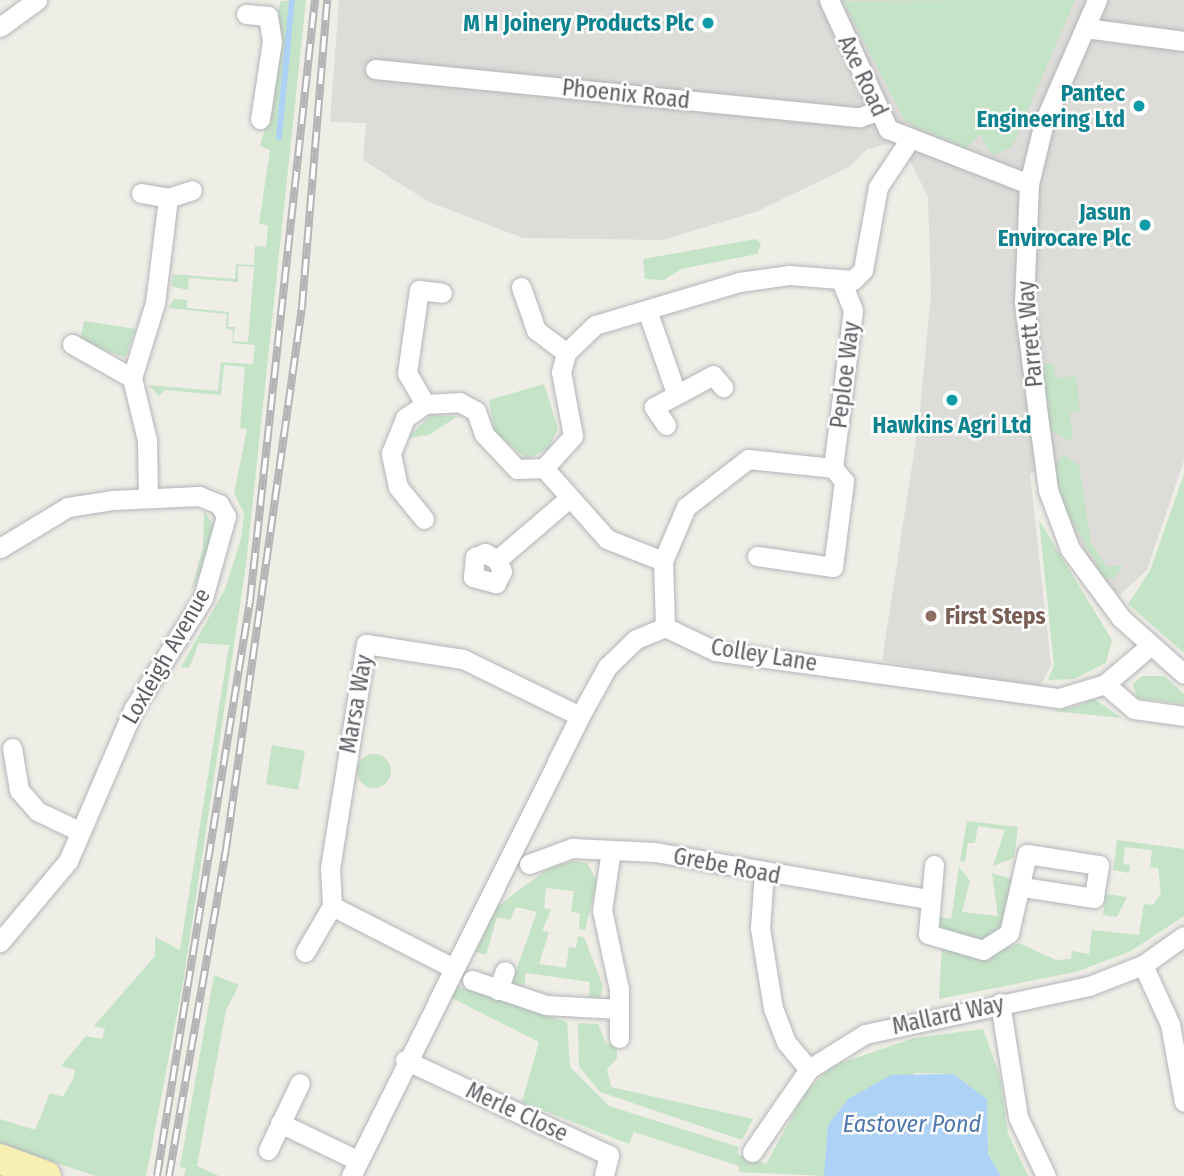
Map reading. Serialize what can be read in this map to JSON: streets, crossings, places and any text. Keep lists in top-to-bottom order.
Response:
{
  "streets": {
    "street": [
      "Axe Road",
      "Phoenix Road",
      "Parrett Way",
      "Peploe Way",
      "Colley Lane",
      "Loxleigh Avenue",
      "Marsa Way",
      "Grebe Road",
      "Mallard Way",
      "Merle Close"
    ]
  },
  "crossings": [
    ["Axe Road", "Phoenix Road"],
    ["Axe Road", "Parrett Way"],
    ["Parrett Way", "Colley Lane"]
  ],
  "water": ["Eastover Pond"],
  "places": [
    "M H Joinery Products Plc",
    "Pantec Engineering Ltd",
    "Jasun Envirocare Plc",
    "Hawkins Agri Ltd",
    "First Steps"
  ]
}
